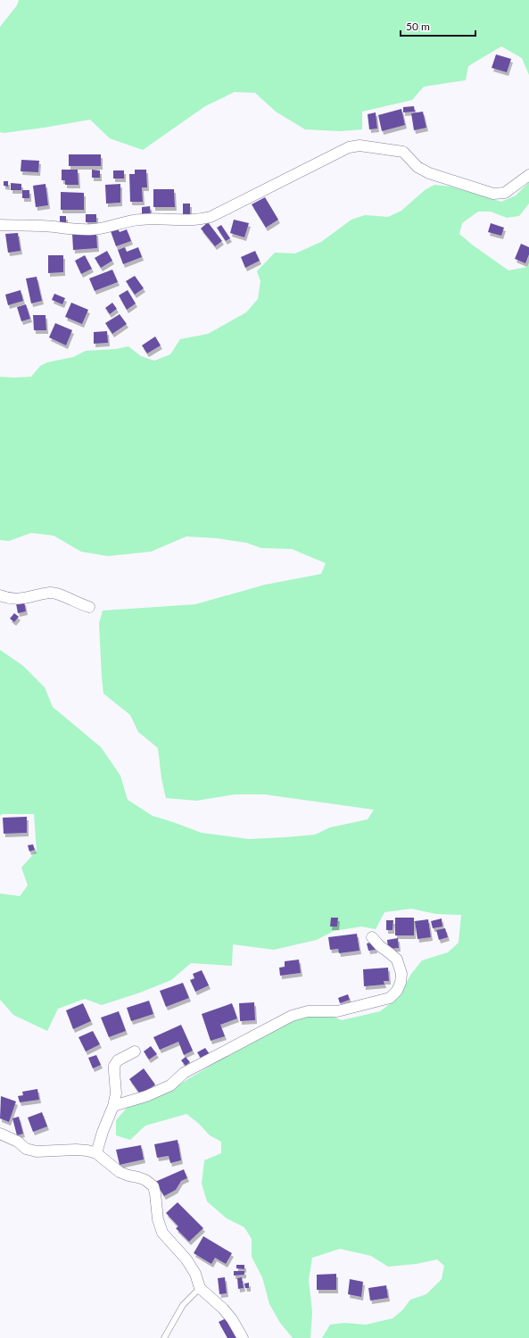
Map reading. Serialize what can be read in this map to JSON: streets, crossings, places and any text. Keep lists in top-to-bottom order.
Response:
{
  "scale_bar": "50 m"
}
